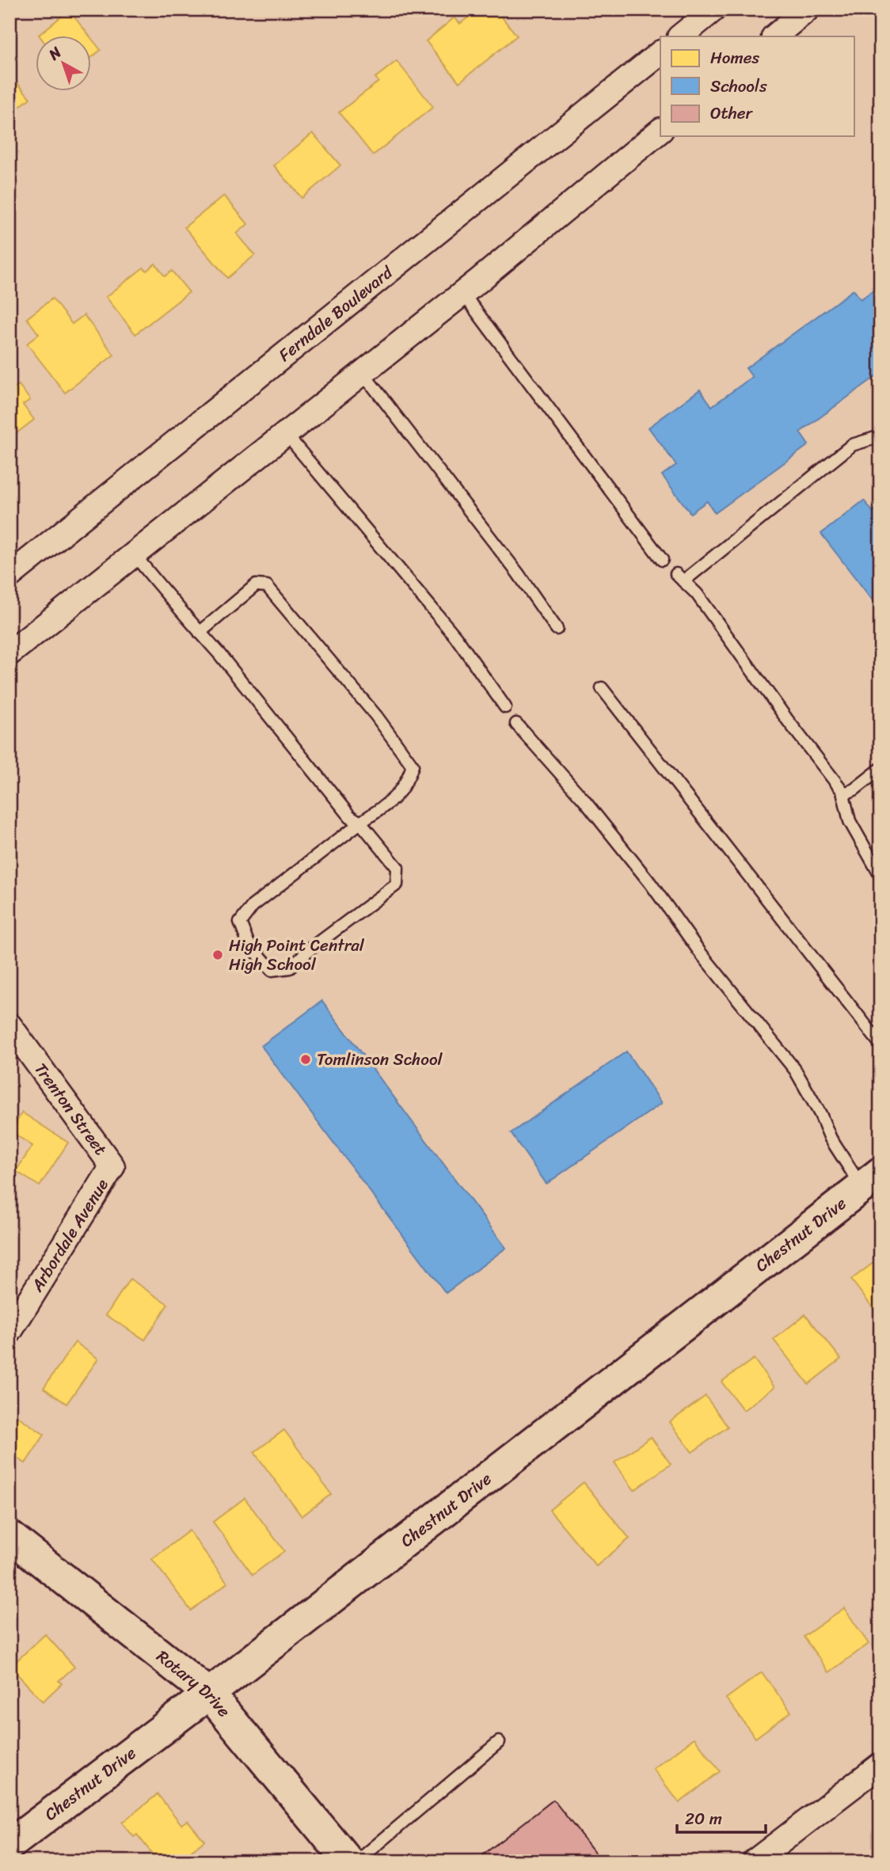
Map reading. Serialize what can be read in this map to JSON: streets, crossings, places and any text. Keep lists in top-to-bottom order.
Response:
{
  "streets": {
    "street": [
      "Ferndale Boulevard",
      "Trenton Street",
      "Chestnut Drive",
      "Arbordale Avenue",
      "Rotary Drive"
    ]
  },
  "crossings": [
    ["Trenton Street", "Arbordale Avenue"],
    ["Chestnut Drive", "Rotary Drive"]
  ],
  "places": ["High Point Central High School", "Tomlinson School"],
  "legend": ["Homes", "Schools", "Other"],
  "scale_bar": "20 m",
  "north": "top left"
}
